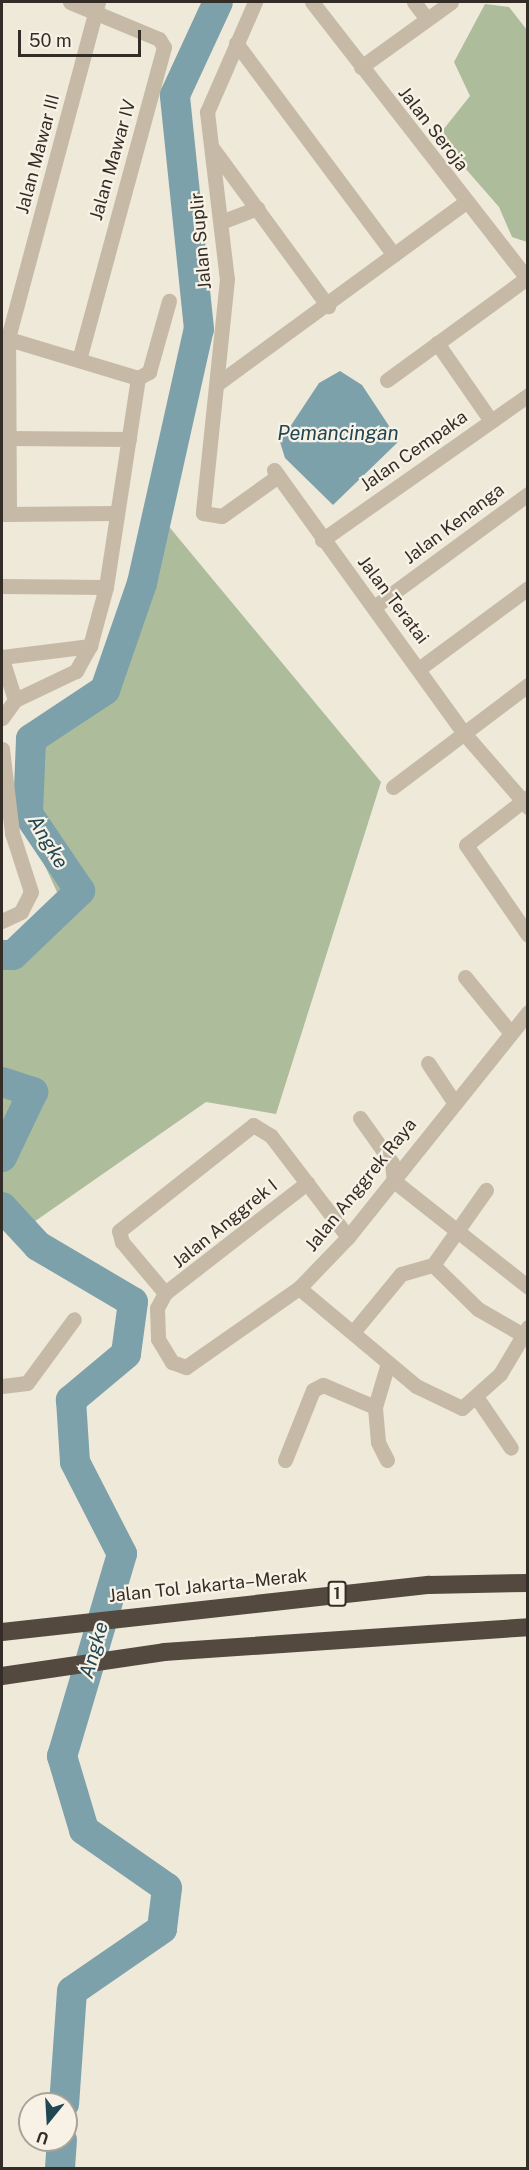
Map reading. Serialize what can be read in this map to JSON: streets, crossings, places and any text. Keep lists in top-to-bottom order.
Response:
{
  "streets": {
    "highway": ["Jalan Tol Jakarta–Merak", "1"],
    "street": [
      "Jalan Seroja",
      "Jalan Mawar III",
      "Jalan Mawar IV",
      "Jalan Suplir",
      "Jalan Cempaka",
      "Jalan Kenanga",
      "Jalan Teratai",
      "Jalan Anggrek Raya",
      "Jalan Anggrek I"
    ]
  },
  "crossings": [
    ["Jalan Mawar III", "Jalan Mawar IV"],
    ["Jalan Suplir", "Jalan Teratai"],
    ["Jalan Cempaka", "Jalan Teratai"],
    ["Jalan Kenanga", "Jalan Teratai"],
    ["Jalan Anggrek Raya", "Jalan Anggrek I"]
  ],
  "water": ["Pemancingan", "Angke"],
  "scale_bar": "50 m",
  "north": "bottom"
}
